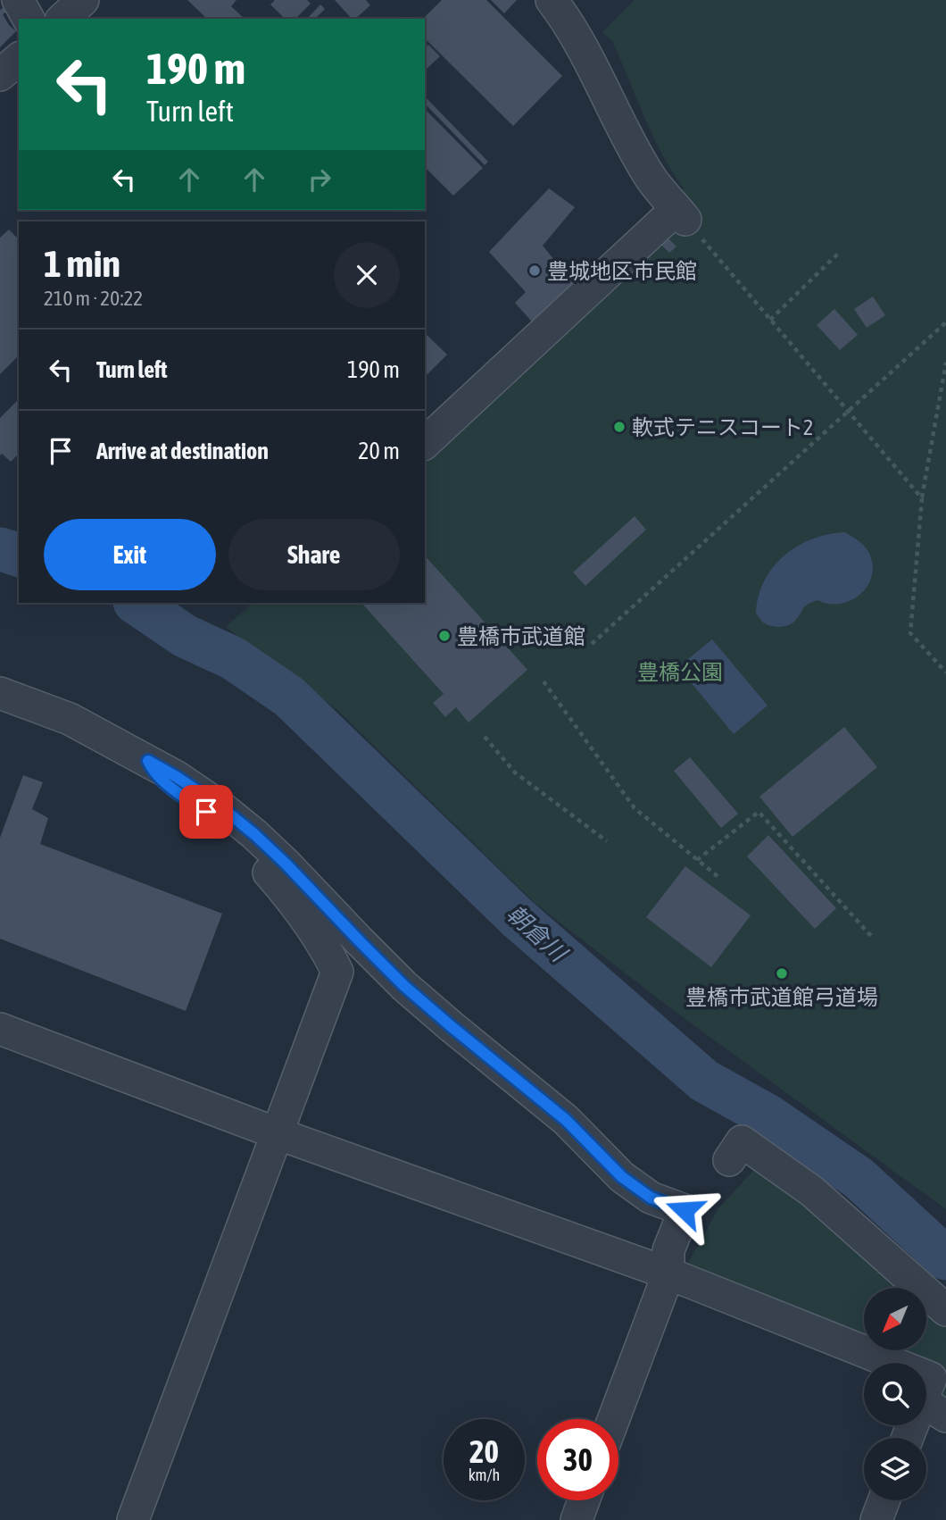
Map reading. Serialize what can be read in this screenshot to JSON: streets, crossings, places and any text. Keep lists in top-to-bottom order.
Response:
{
  "water": ["朝倉川"],
  "parks": ["豊橋公園"],
  "places": [
    "豊城地区市民館",
    "軟式テニスコート2",
    "豊橋市武道館",
    "豊橋市武道館弓道場"
  ],
  "north": "bottom left",
  "page": {
    "turn": ["190 m", "Turn left"],
    "heading": ["1 min", "210 m · 20:22"],
    "list": [
      {
        "name": "Turn left",
        "value": "190 m"
      },
      {
        "name": "Arrive at destination",
        "value": "20 m"
      }
    ],
    "buttons": ["Exit", "Share"],
    "speed": "20 km/h",
    "limit": "30"
  }
}
